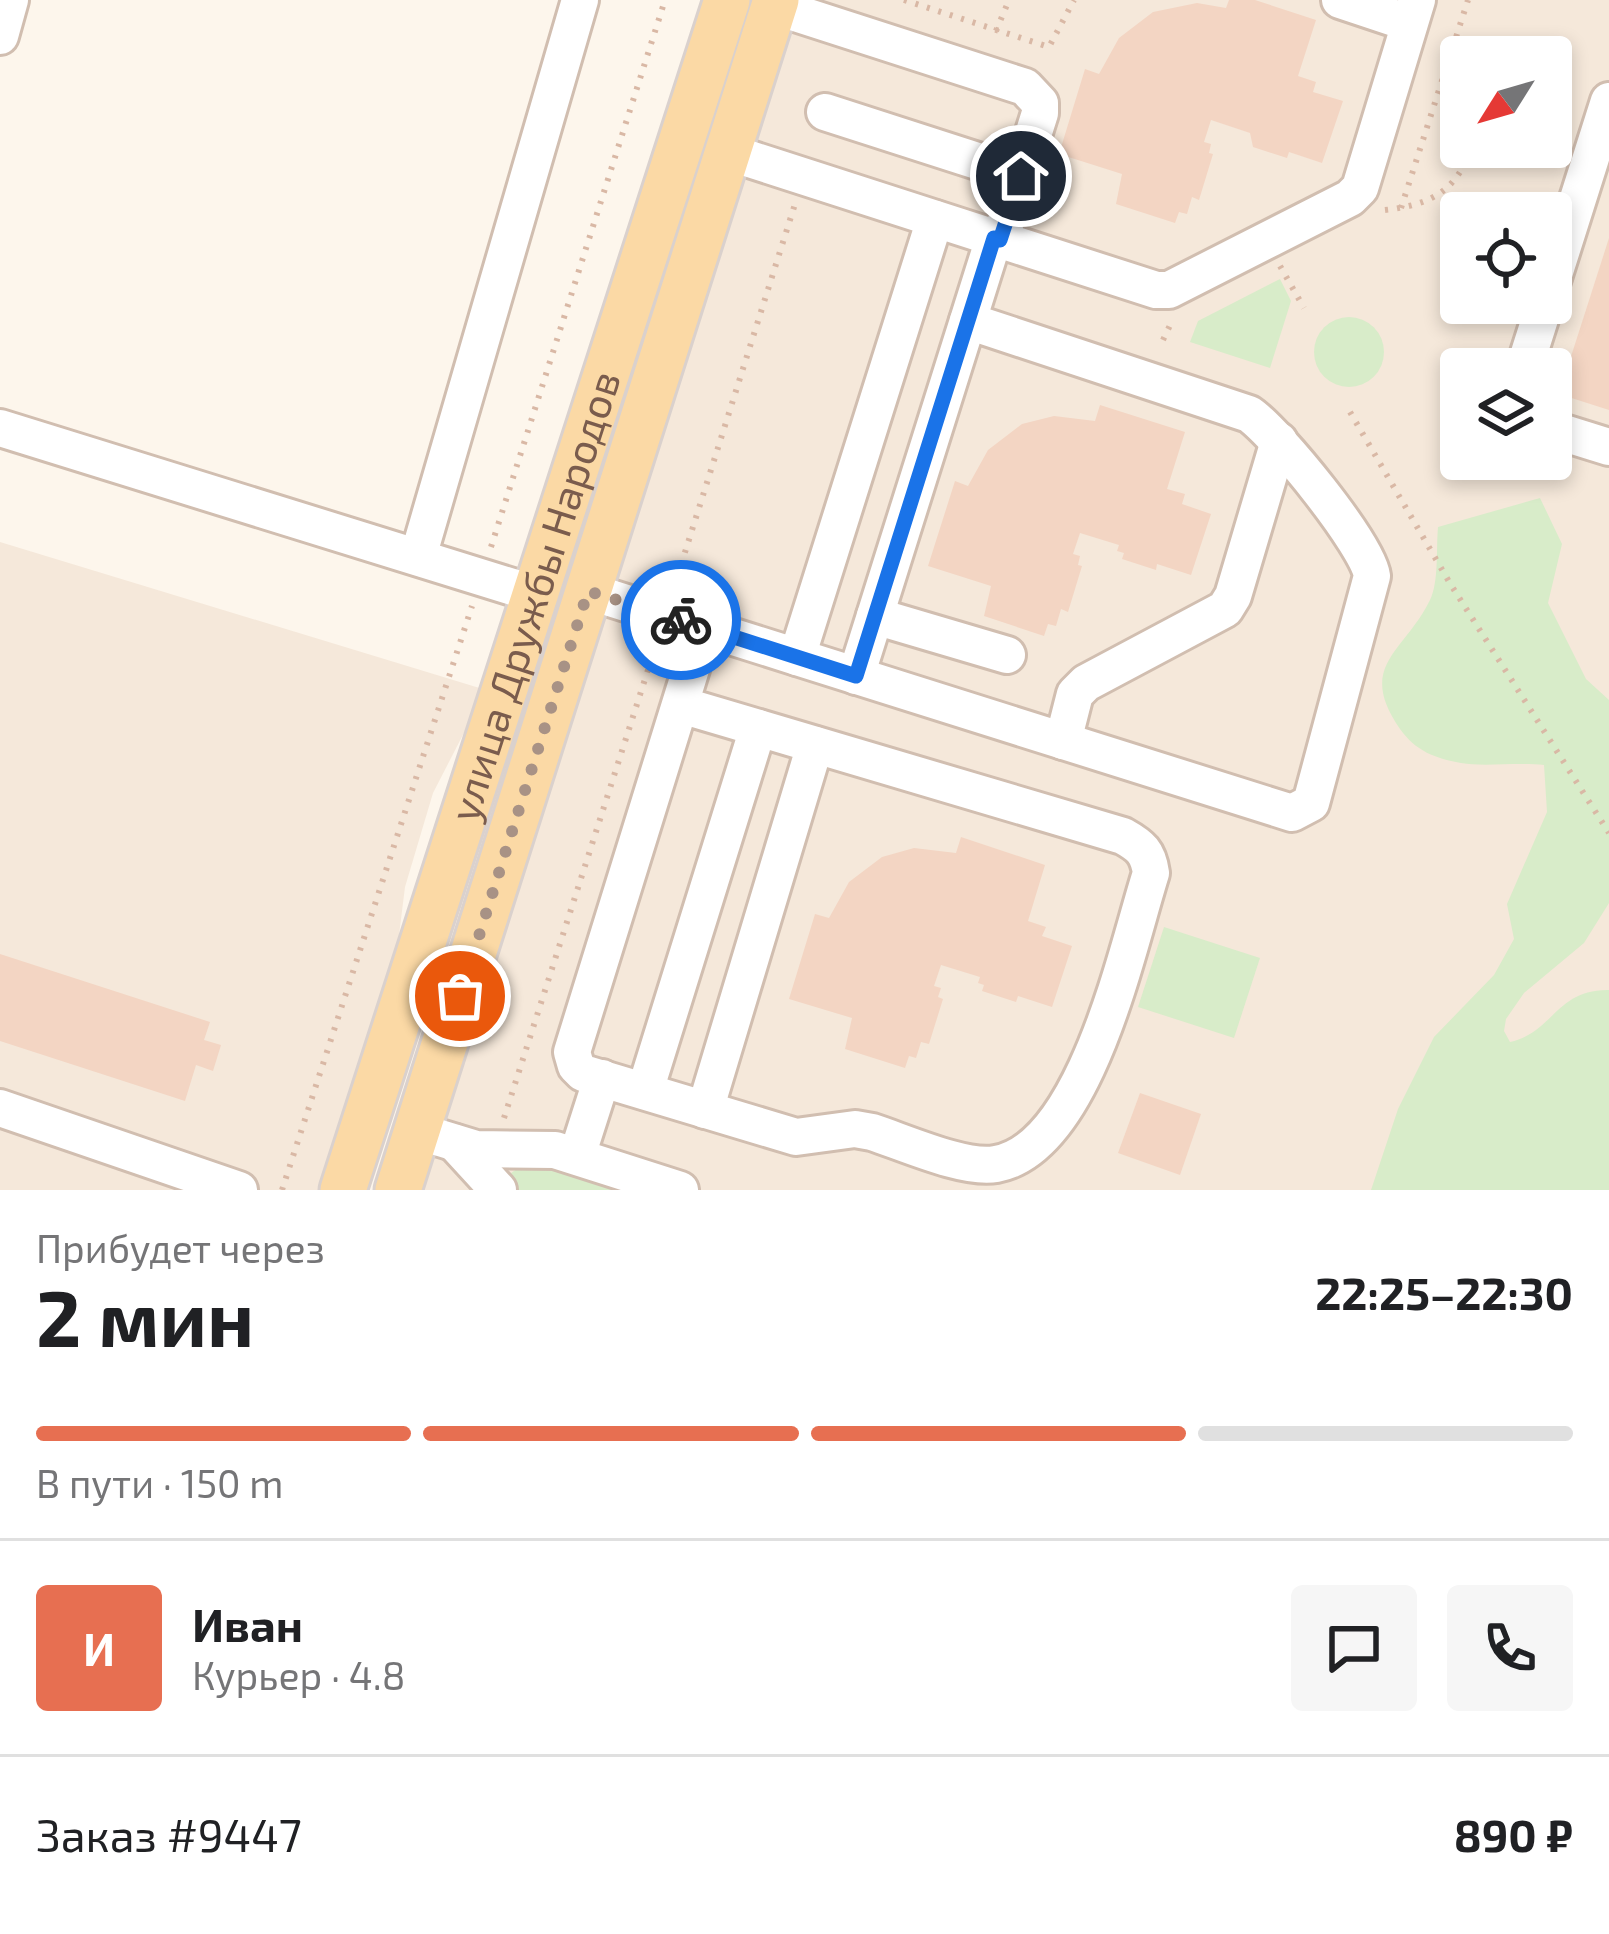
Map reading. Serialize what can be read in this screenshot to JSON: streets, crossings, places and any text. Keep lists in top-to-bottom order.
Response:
{
  "streets": {
    "main road": ["улица Дружбы Народов"]
  },
  "north": "bottom left",
  "page": {
    "heading": ["2 мин", "Прибудет через", "22:25–22:30"],
    "panel": [
      "Иван",
      "Курьер · 4.8",
      "Заказ #9447",
      "890 ₽"
    ],
    "bar": "В пути · 150 m",
    "round": "И"
  }
}
